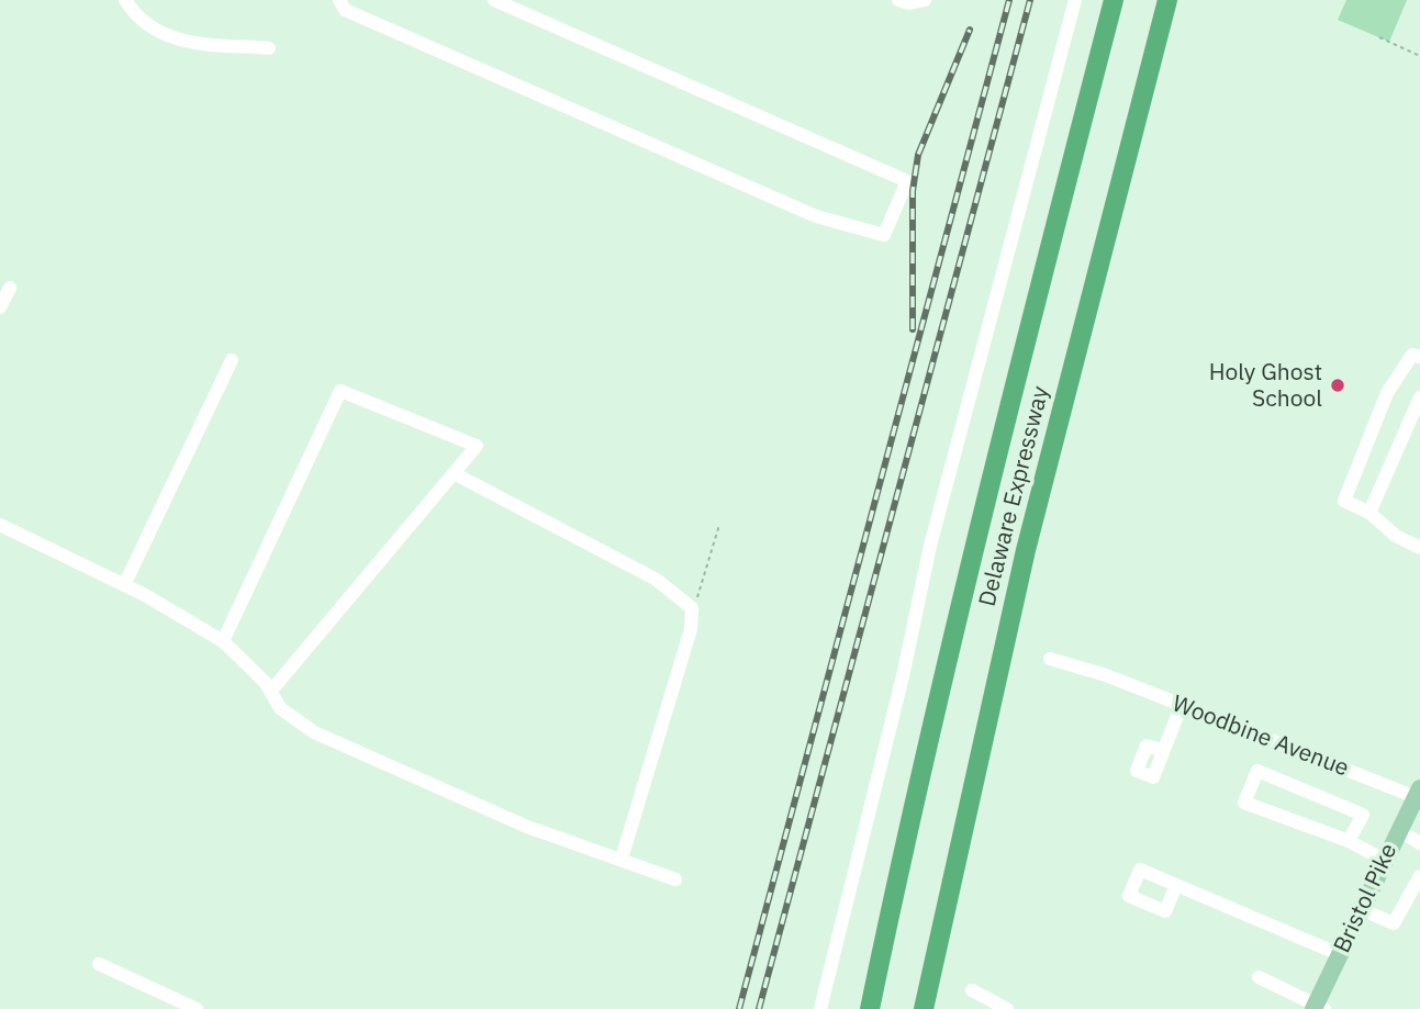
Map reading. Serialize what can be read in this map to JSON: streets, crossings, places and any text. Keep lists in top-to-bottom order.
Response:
{
  "streets": {
    "highway": ["Delaware Expressway"],
    "main road": ["Bristol Pike"],
    "street": ["Woodbine Avenue"]
  },
  "crossings": [
    ["Woodbine Avenue", "Bristol Pike"]
  ],
  "places": ["Holy Ghost School"]
}
